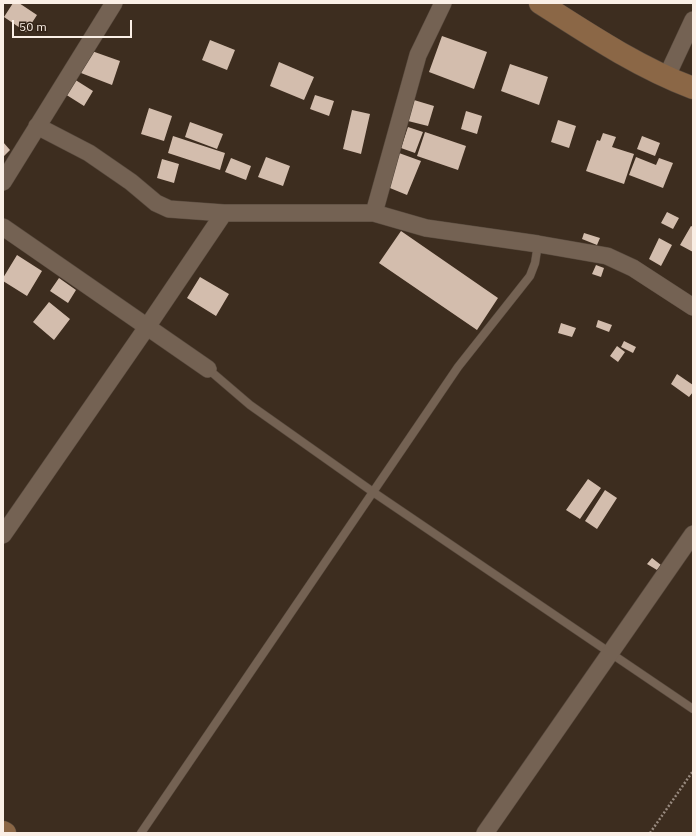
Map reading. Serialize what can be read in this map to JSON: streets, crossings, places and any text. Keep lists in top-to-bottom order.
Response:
{
  "scale_bar": "50 m"
}
